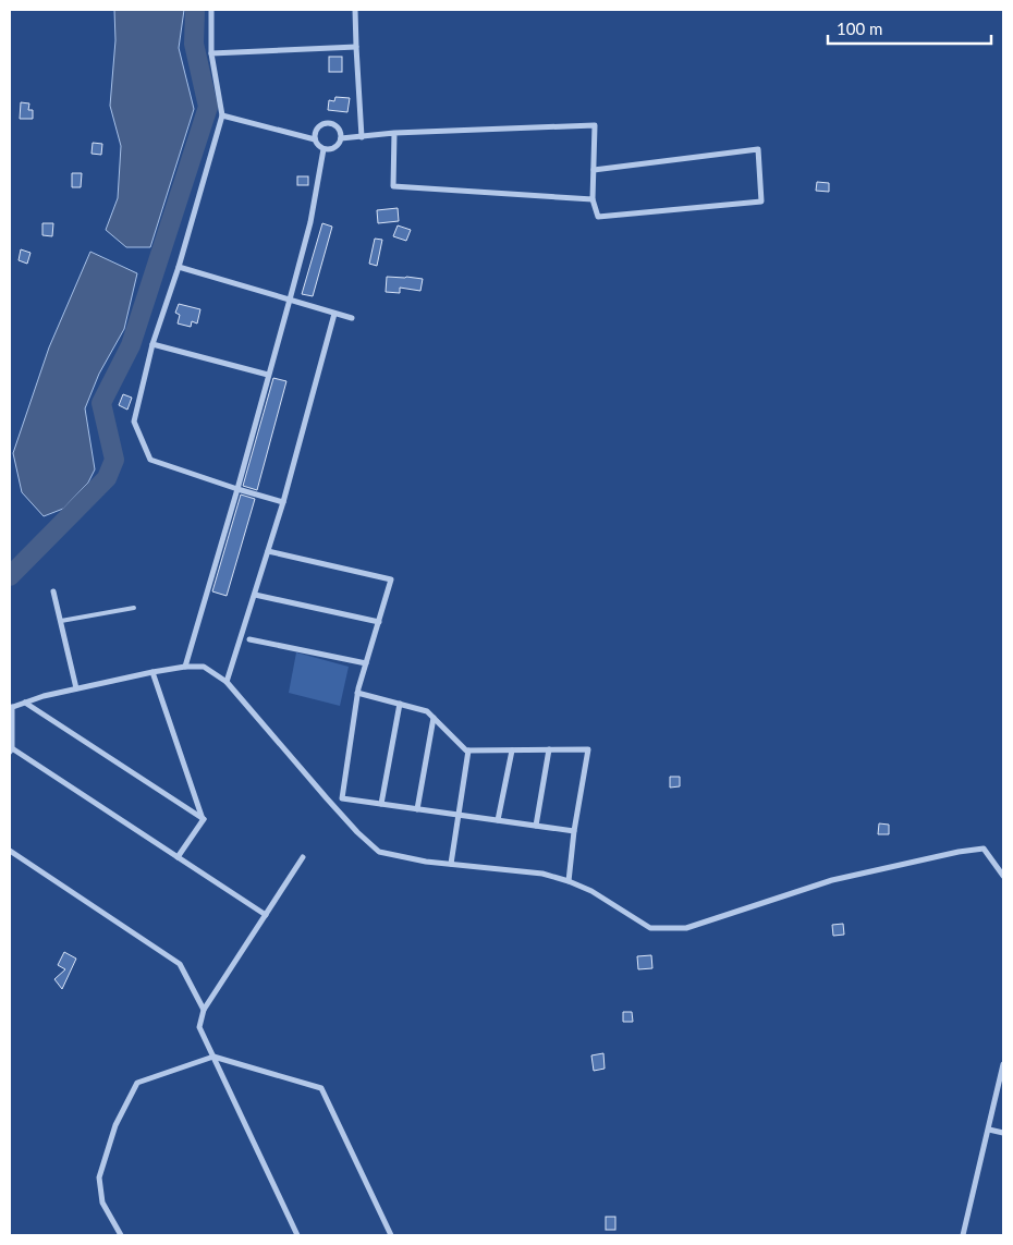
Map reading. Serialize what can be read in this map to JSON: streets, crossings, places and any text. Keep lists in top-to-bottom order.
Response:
{
  "scale_bar": "100 m"
}
